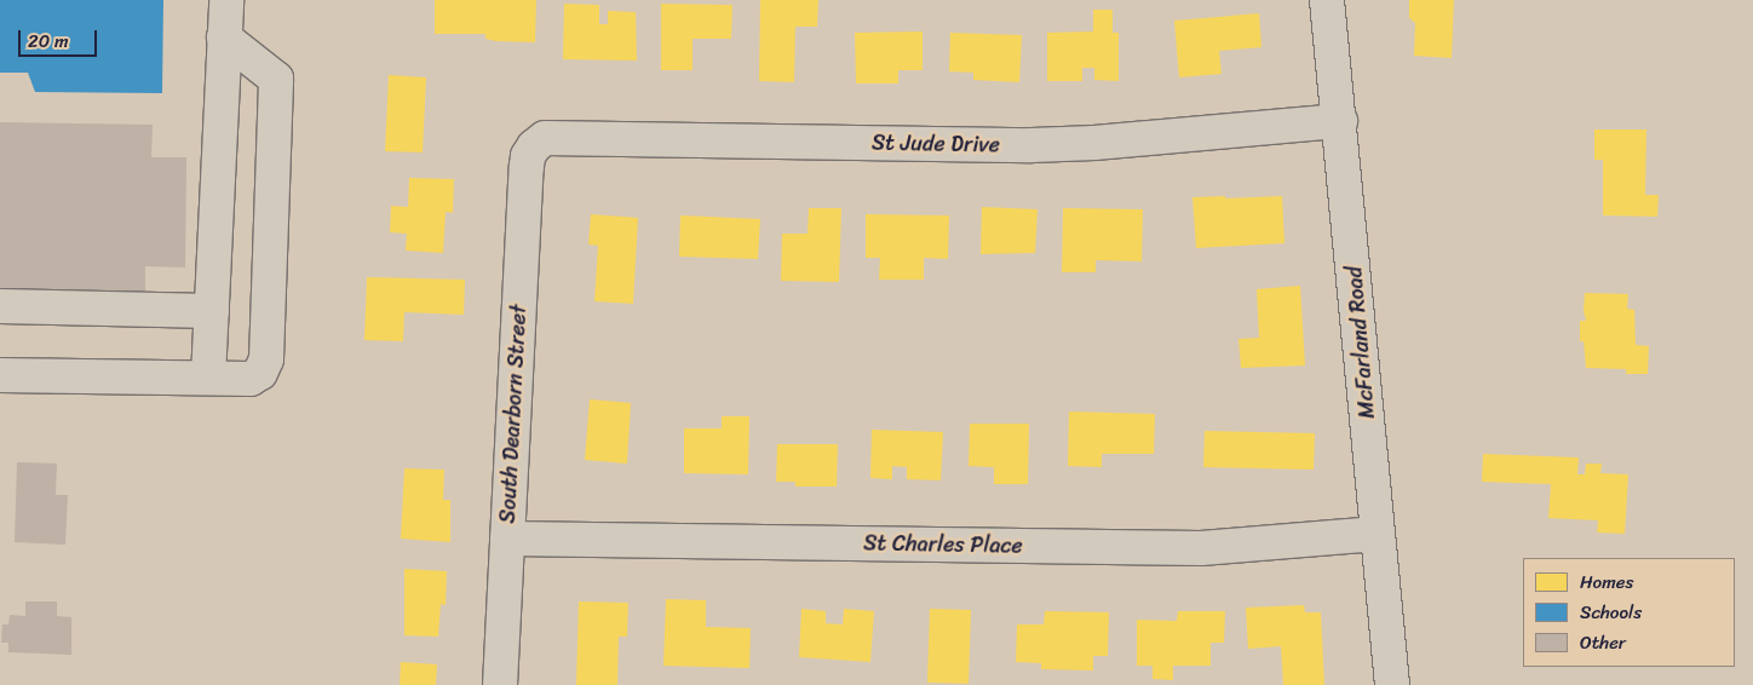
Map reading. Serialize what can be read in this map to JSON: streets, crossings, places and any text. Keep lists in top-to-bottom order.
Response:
{
  "streets": {
    "street": [
      "St Jude Drive",
      "McFarland Road",
      "South Dearborn Street",
      "St Charles Place"
    ]
  },
  "crossings": [
    ["St Jude Drive", "McFarland Road"],
    ["St Jude Drive", "South Dearborn Street"],
    ["McFarland Road", "St Charles Place"],
    ["South Dearborn Street", "St Charles Place"]
  ],
  "legend": ["Homes", "Schools", "Other"],
  "scale_bar": "20 m"
}
